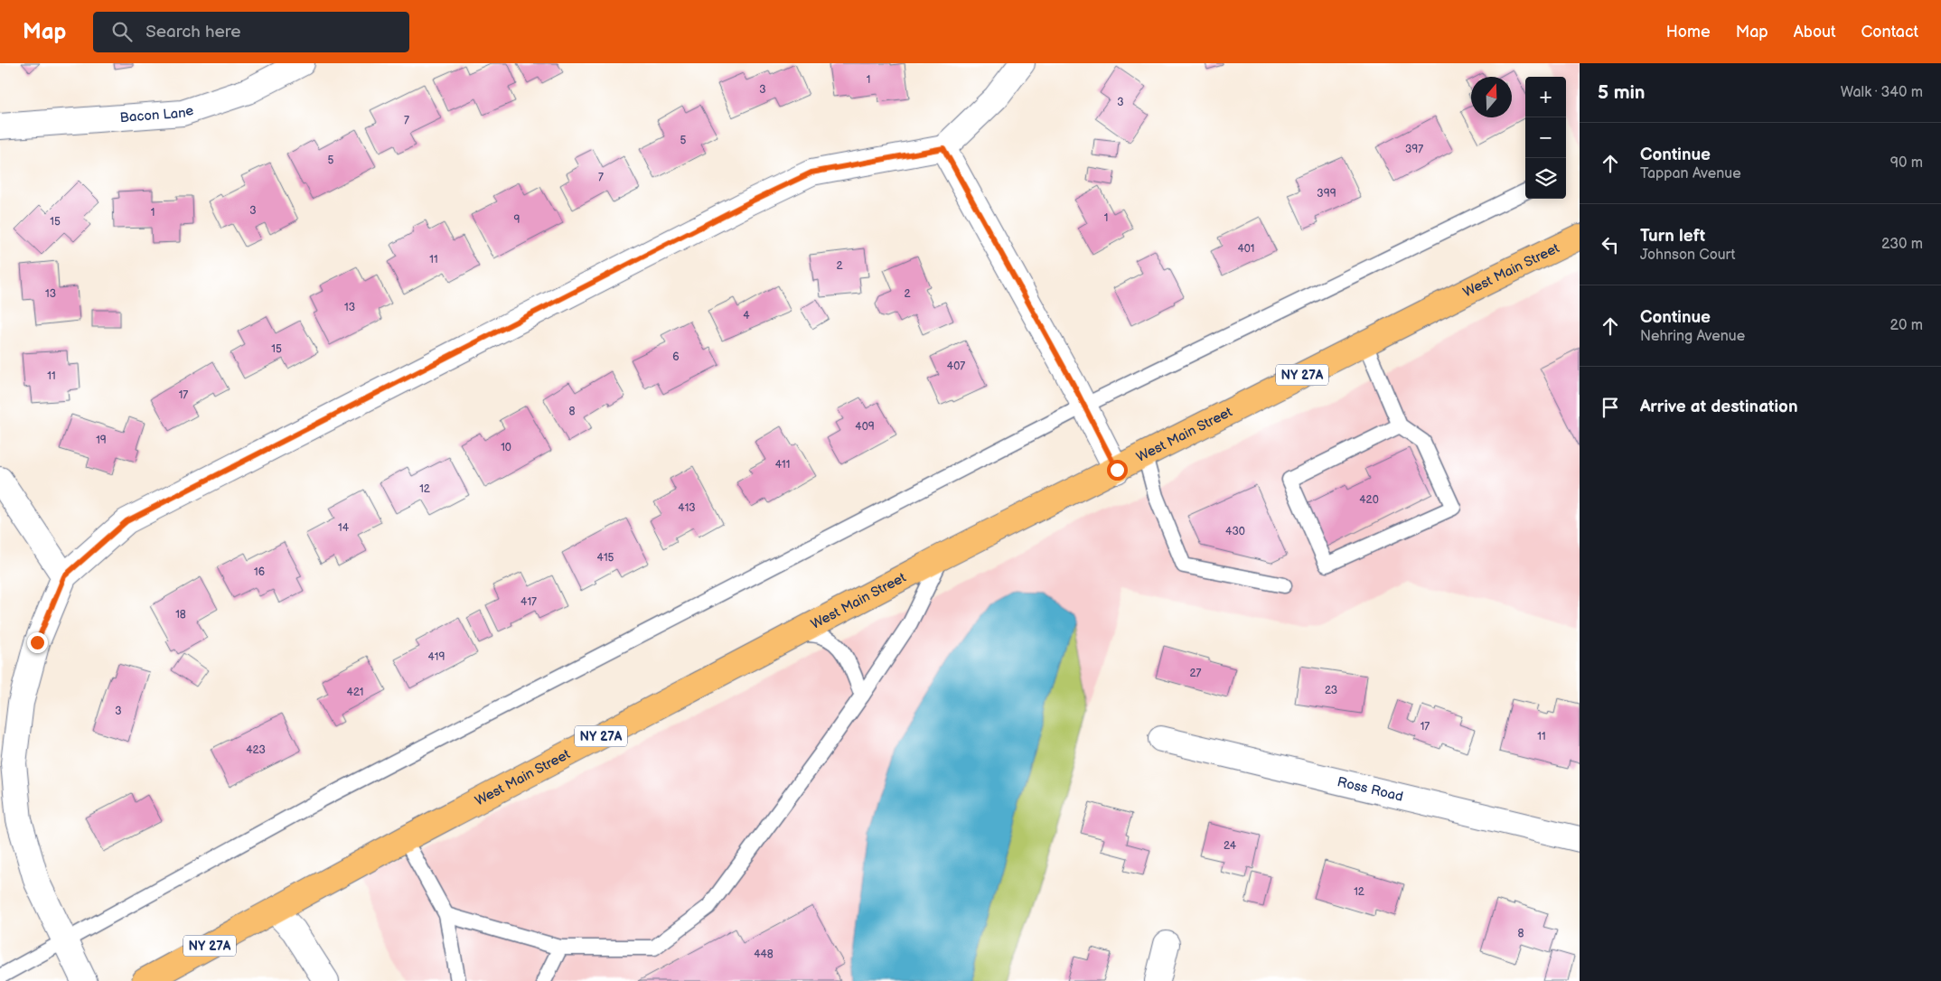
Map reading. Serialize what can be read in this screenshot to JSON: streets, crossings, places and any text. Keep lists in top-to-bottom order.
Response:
{
  "streets": {
    "main road": ["West Main Street", "NY 27A"],
    "street": ["Bacon Lane", "Ross Road"]
  },
  "house_numbers": [
    "1",
    "3",
    "3",
    "7",
    "5",
    "397",
    "5",
    "7",
    "399",
    "3",
    "1",
    "1",
    "9",
    "15",
    "401",
    "11",
    "2",
    "13",
    "2",
    "13",
    "4",
    "15",
    "6",
    "407",
    "11",
    "17",
    "8",
    "409",
    "19",
    "10",
    "411",
    "12",
    "420",
    "413",
    "14",
    "430",
    "415",
    "16",
    "417",
    "18",
    "419",
    "27",
    "23",
    "421",
    "3",
    "17",
    "11",
    "423",
    "24",
    "12",
    "8",
    "448"
  ],
  "north": "top",
  "page": {
    "header": "Map",
    "search": "Search here",
    "nav": [
      "Home",
      "Map",
      "About",
      "Contact"
    ],
    "heading": ["5 min", "Walk · 340 m"],
    "map_buttons": ["+", "−"],
    "list": [
      ["Continue", "Tappan Avenue", "90 m"],
      ["Turn left", "Johnson Court", "230 m"],
      ["Continue", "Nehring Avenue", "20 m"],
      "Arrive at destination"
    ]
  }
}
